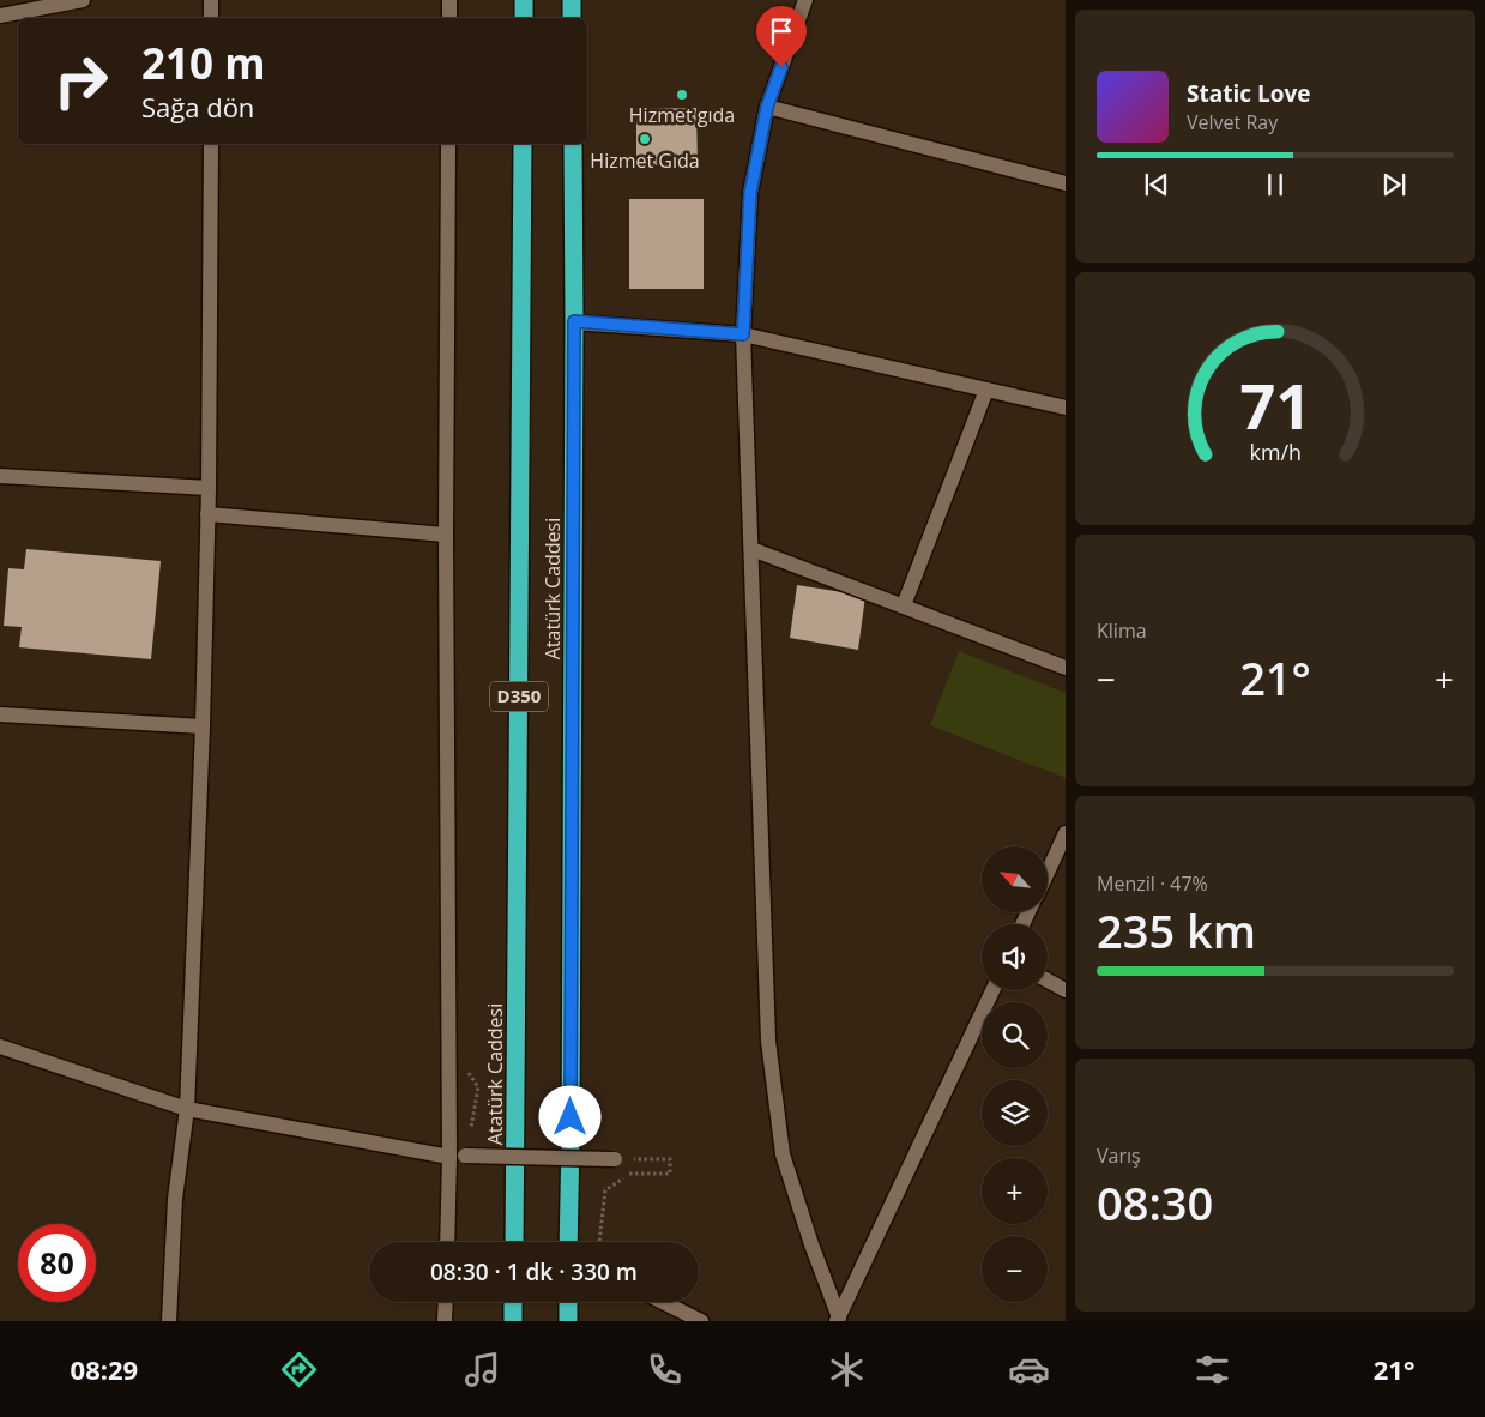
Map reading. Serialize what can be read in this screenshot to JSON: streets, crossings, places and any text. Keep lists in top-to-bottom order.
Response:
{
  "streets": {
    "highway": ["Atatürk Caddesi", "D350"]
  },
  "places": ["Hizmet gıda", "Hizmet Gıda"],
  "north": "top left",
  "page": {
    "turn": ["210 m", "Sağa dön"],
    "song": ["Static Love", "Velvet Ray"],
    "tile": [
      "Klima",
      ["Menzil · 47%", "235 km"],
      ["Varış", "08:30"]
    ],
    "heat": ["−", "21°", "+"],
    "map_buttons": ["+", "−"],
    "limit": "80",
    "trip": "08:30 · 1 dk · 330 m",
    "tabs": ["08:29", "21°"],
    "gauge": ["71", "km/h"]
  }
}
